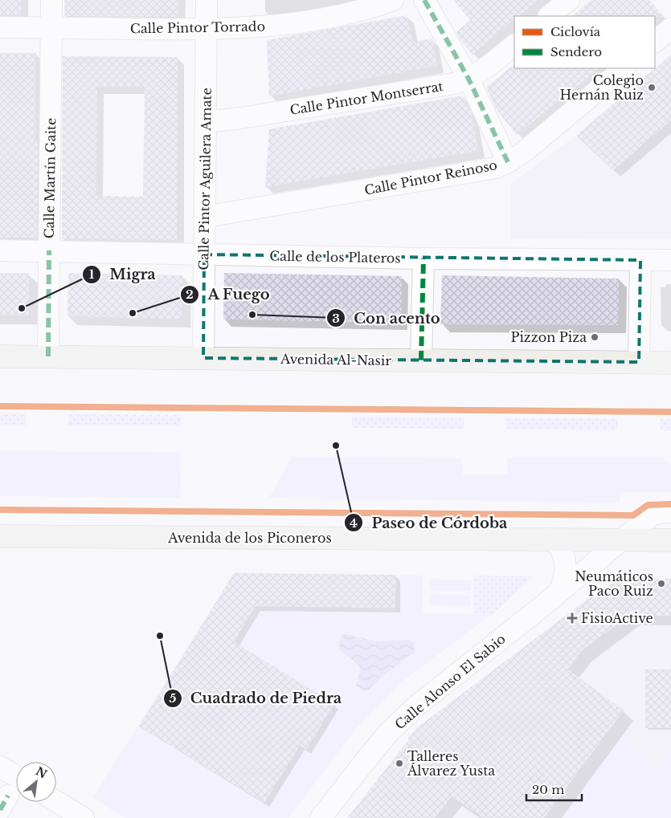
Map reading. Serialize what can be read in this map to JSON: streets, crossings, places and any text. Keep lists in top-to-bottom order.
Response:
{
  "streets": {
    "main road": ["Avenida Al-Nasir", "Avenida de los Piconeros"],
    "street": [
      "Calle Pintor Torrado",
      "Calle Pintor Montserrat",
      "Calle Pintor Reinoso",
      "Calle Martín Gaite",
      "Calle Pintor Aguilera Amate",
      "Calle de los Plateros",
      "Calle Alonso El Sabio"
    ]
  },
  "crossings": [
    ["Calle Pintor Torrado", "Calle Martín Gaite"],
    ["Calle Pintor Torrado", "Calle Pintor Aguilera Amate"],
    ["Calle Pintor Montserrat", "Calle Pintor Aguilera Amate"],
    ["Calle Pintor Reinoso", "Calle Pintor Aguilera Amate"],
    ["Calle Martín Gaite", "Calle de los Plateros"],
    ["Calle Martín Gaite", "Avenida Al-Nasir"],
    ["Calle Pintor Aguilera Amate", "Calle de los Plateros"],
    ["Calle Pintor Aguilera Amate", "Avenida Al-Nasir"],
    ["Avenida de los Piconeros", "Calle Alonso El Sabio"]
  ],
  "places": {
    "other": [
      "Colegio Hernán Ruiz",
      "Migra",
      "A Fuego",
      "Con acento",
      "Pizzon Piza",
      "Paseo de Córdoba",
      "Neumáticos Paco Ruiz",
      "Cuadrado de Piedra",
      "Talleres Álvarez Yusta"
    ],
    "health": ["FisioActive"]
  },
  "legend": ["Ciclovía", "Sendero"],
  "scale_bar": "20 m",
  "north": "top right"
}
